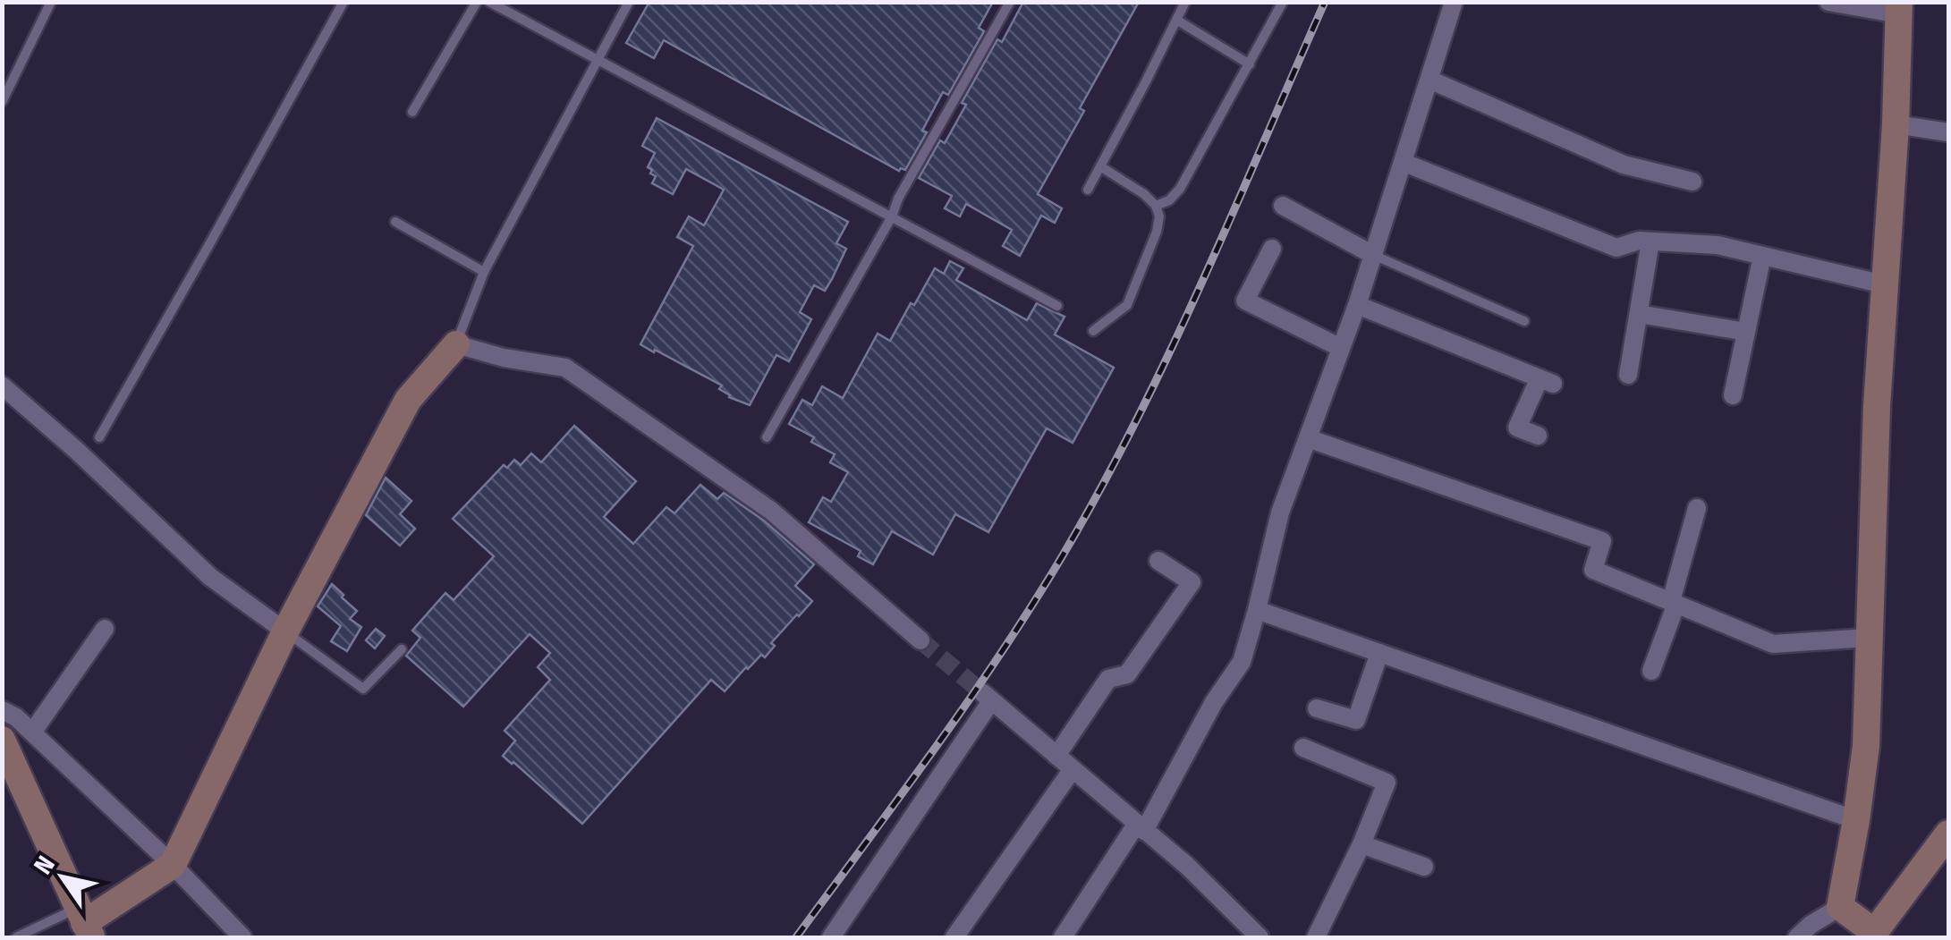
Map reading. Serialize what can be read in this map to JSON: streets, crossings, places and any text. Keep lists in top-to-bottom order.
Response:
{
  "north": "top left"
}
